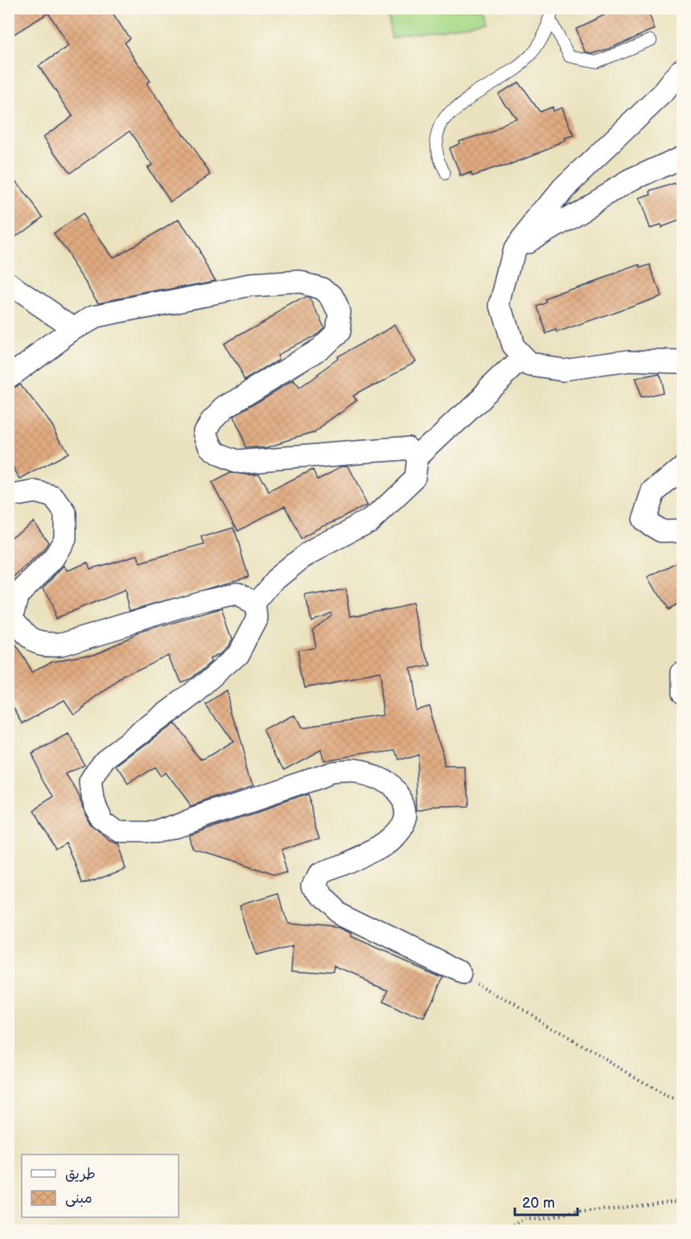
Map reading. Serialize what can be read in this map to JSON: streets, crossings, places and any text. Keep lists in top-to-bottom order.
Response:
{
  "legend": ["طريق", "مبنى"],
  "scale_bar": "20 m"
}
